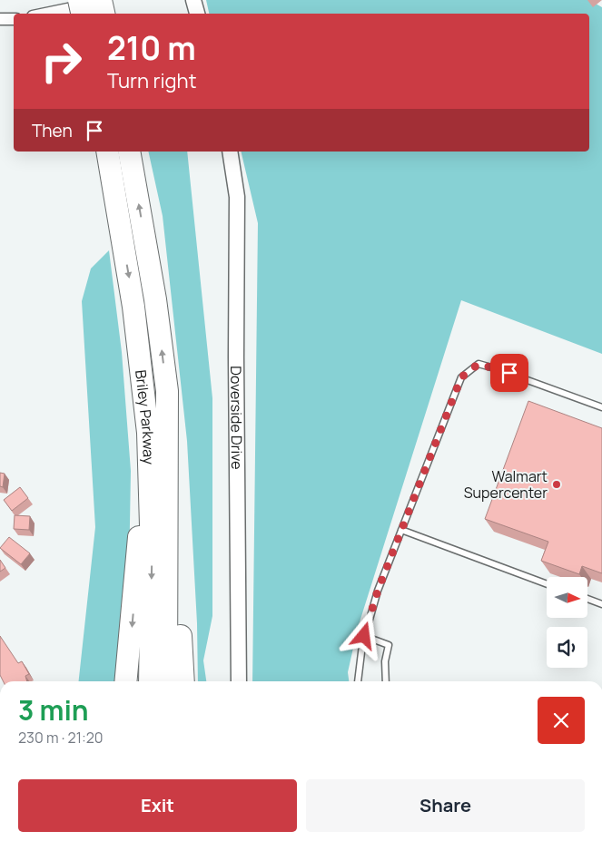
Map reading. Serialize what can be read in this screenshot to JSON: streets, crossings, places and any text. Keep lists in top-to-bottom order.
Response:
{
  "streets": {
    "highway": ["Briley Parkway"],
    "street": ["Doverside Drive"]
  },
  "places": ["Walmart Supercenter"],
  "north": "right",
  "page": {
    "turn": ["210 m", "Turn right"],
    "then": "Then",
    "heading": ["3 min", "230 m · 21:20"],
    "buttons": ["Exit", "Share"]
  }
}
